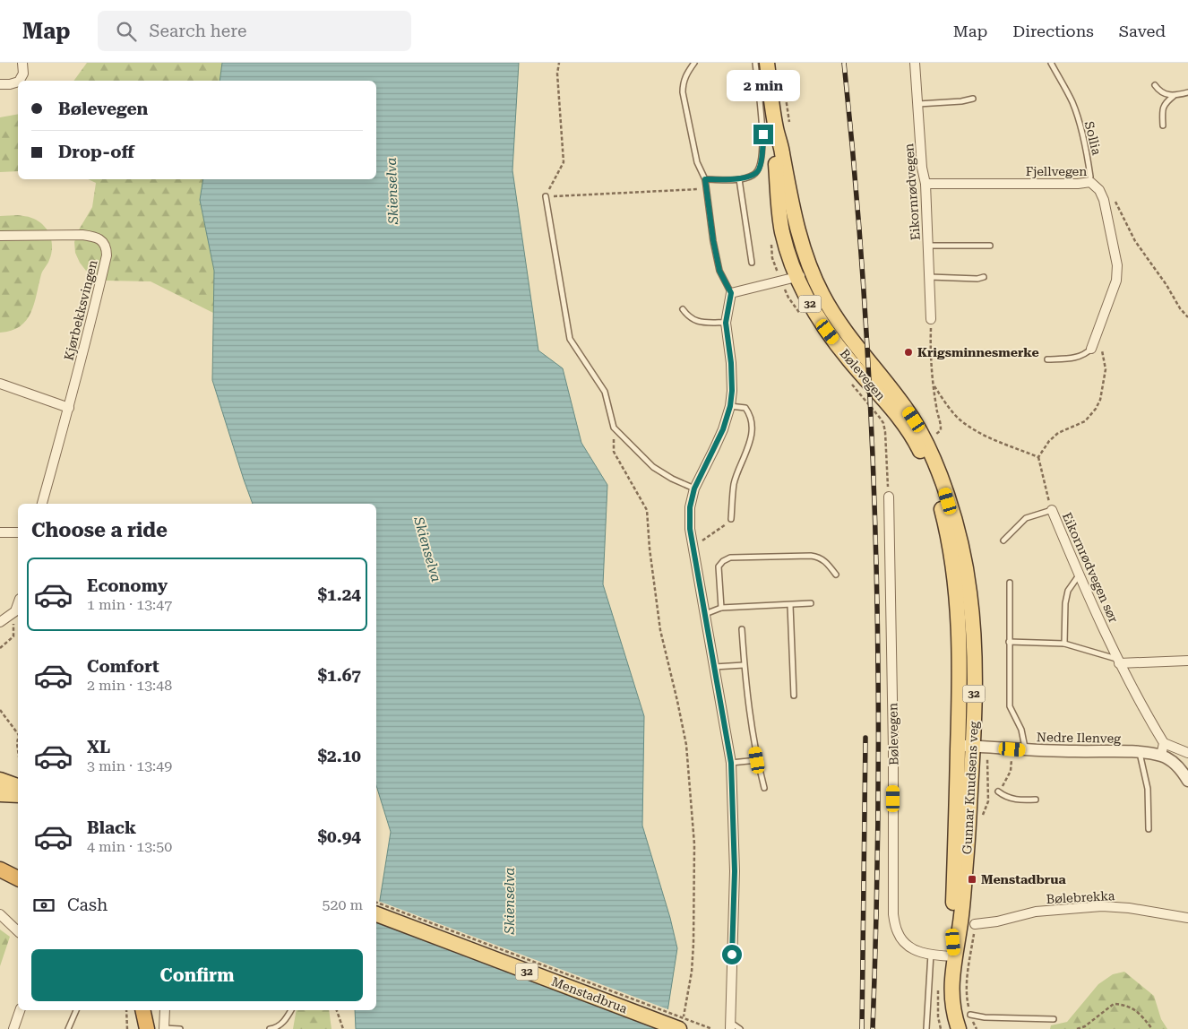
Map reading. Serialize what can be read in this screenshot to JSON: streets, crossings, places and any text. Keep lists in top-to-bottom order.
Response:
{
  "streets": {
    "main road": [
      "32",
      "Bølevegen",
      "Gunnar Knudsens veg",
      "Menstadbrua"
    ],
    "street": [
      "Fjellvegen",
      "Eikornrødvegen",
      "Kjørbekksvingen",
      "Eikornrødvegen sør",
      "Nedre Ilenveg",
      "Bølebrekka"
    ],
    "lane": ["Sollia"]
  },
  "crossings": [
    ["Sollia", "Fjellvegen"],
    ["Fjellvegen", "Eikornrødvegen"],
    ["Bølevegen", "Gunnar Knudsens veg"],
    ["Nedre Ilenveg", "Gunnar Knudsens veg"]
  ],
  "water": ["Skienselva"],
  "places": {
    "other": ["Krigsminnesmerke"],
    "transit": ["Menstadbrua"]
  },
  "page": {
    "header": "Map",
    "search": "Search here",
    "nav": ["Map", "Directions", "Saved"],
    "bubble": "2 min",
    "banner": ["Bølevegen", "Drop-off"],
    "heading": "Choose a ride",
    "list": [
      {
        "name": "Economy",
        "note": "1 min · 13:47",
        "value": "$1.24"
      },
      {
        "name": "Comfort",
        "note": "2 min · 13:48",
        "value": "$1.67"
      },
      {
        "name": "XL",
        "note": "3 min · 13:49",
        "value": "$2.10"
      },
      {
        "name": "Black",
        "note": "4 min · 13:50",
        "value": "$0.94"
      }
    ],
    "pay": ["Cash", "520 m"],
    "buttons": "Confirm"
  }
}
